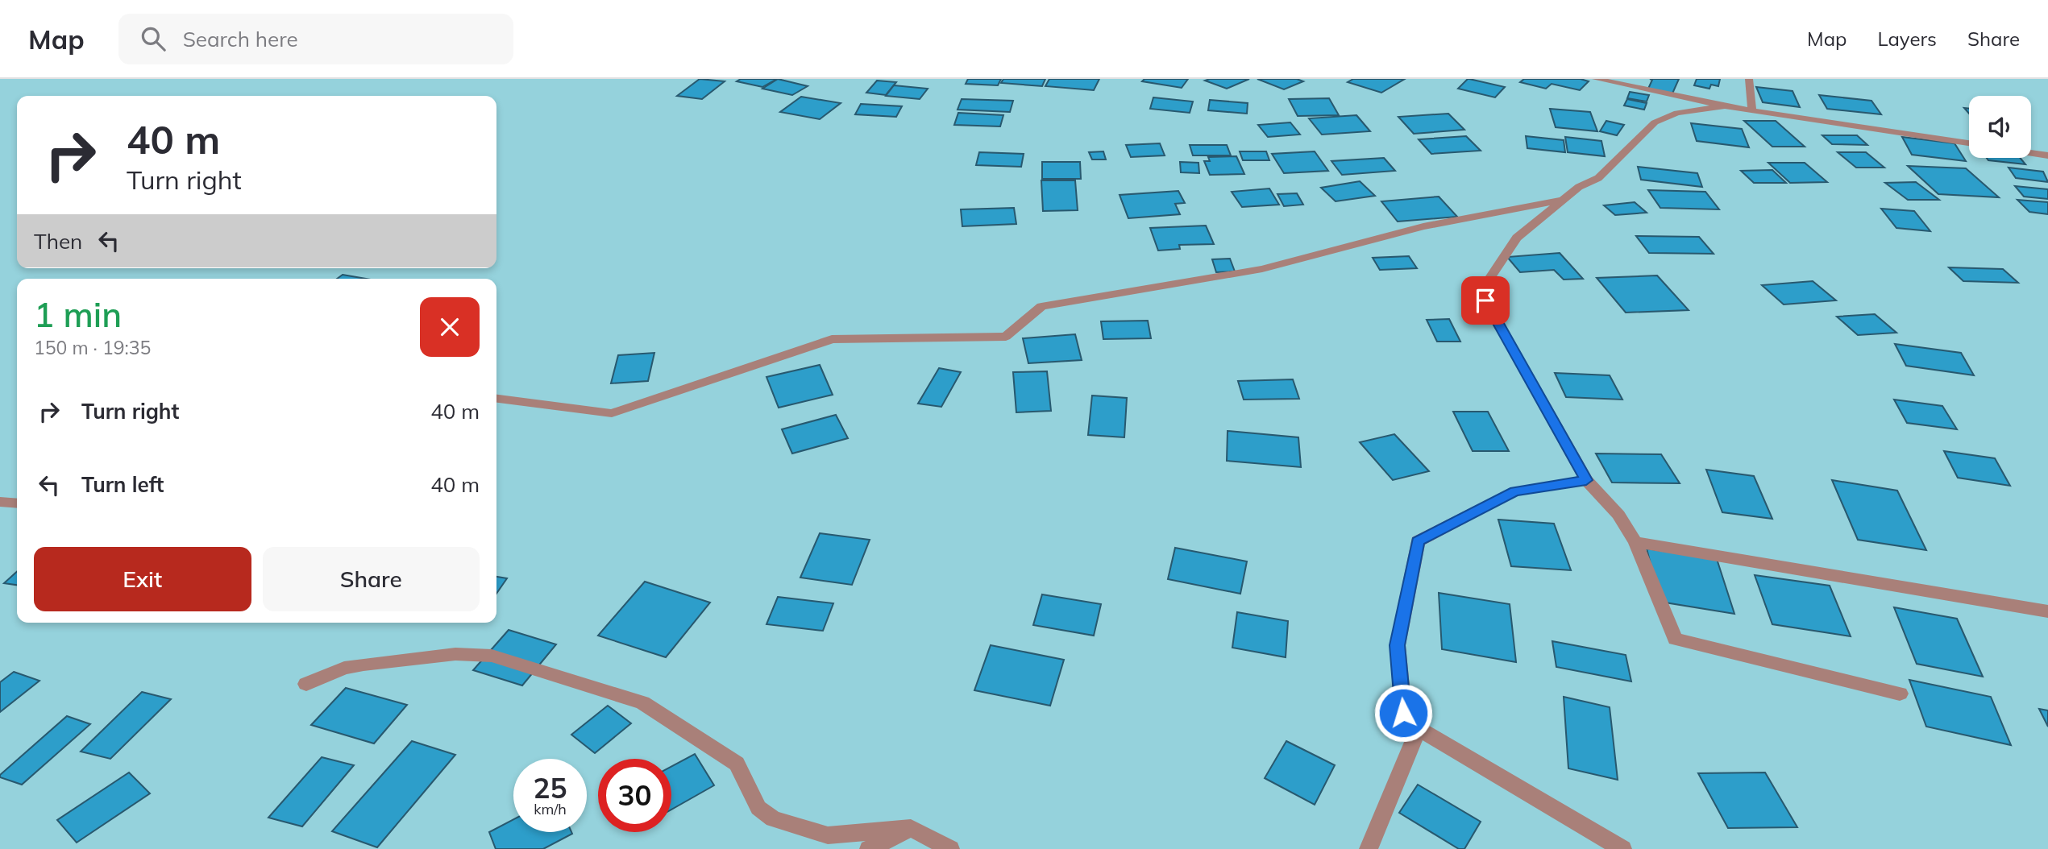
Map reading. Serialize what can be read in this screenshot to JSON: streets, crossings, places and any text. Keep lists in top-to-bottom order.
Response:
{
  "page": {
    "header": "Map",
    "search": "Search here",
    "nav": ["Map", "Layers", "Share"],
    "turn": ["40 m", "Turn right"],
    "then": "Then",
    "heading": ["1 min", "150 m · 19:35"],
    "list": [
      {
        "name": "Turn right",
        "value": "40 m"
      },
      {
        "name": "Turn left",
        "value": "40 m"
      }
    ],
    "buttons": ["Exit", "Share"],
    "speed": "25 km/h",
    "limit": "30"
  }
}
